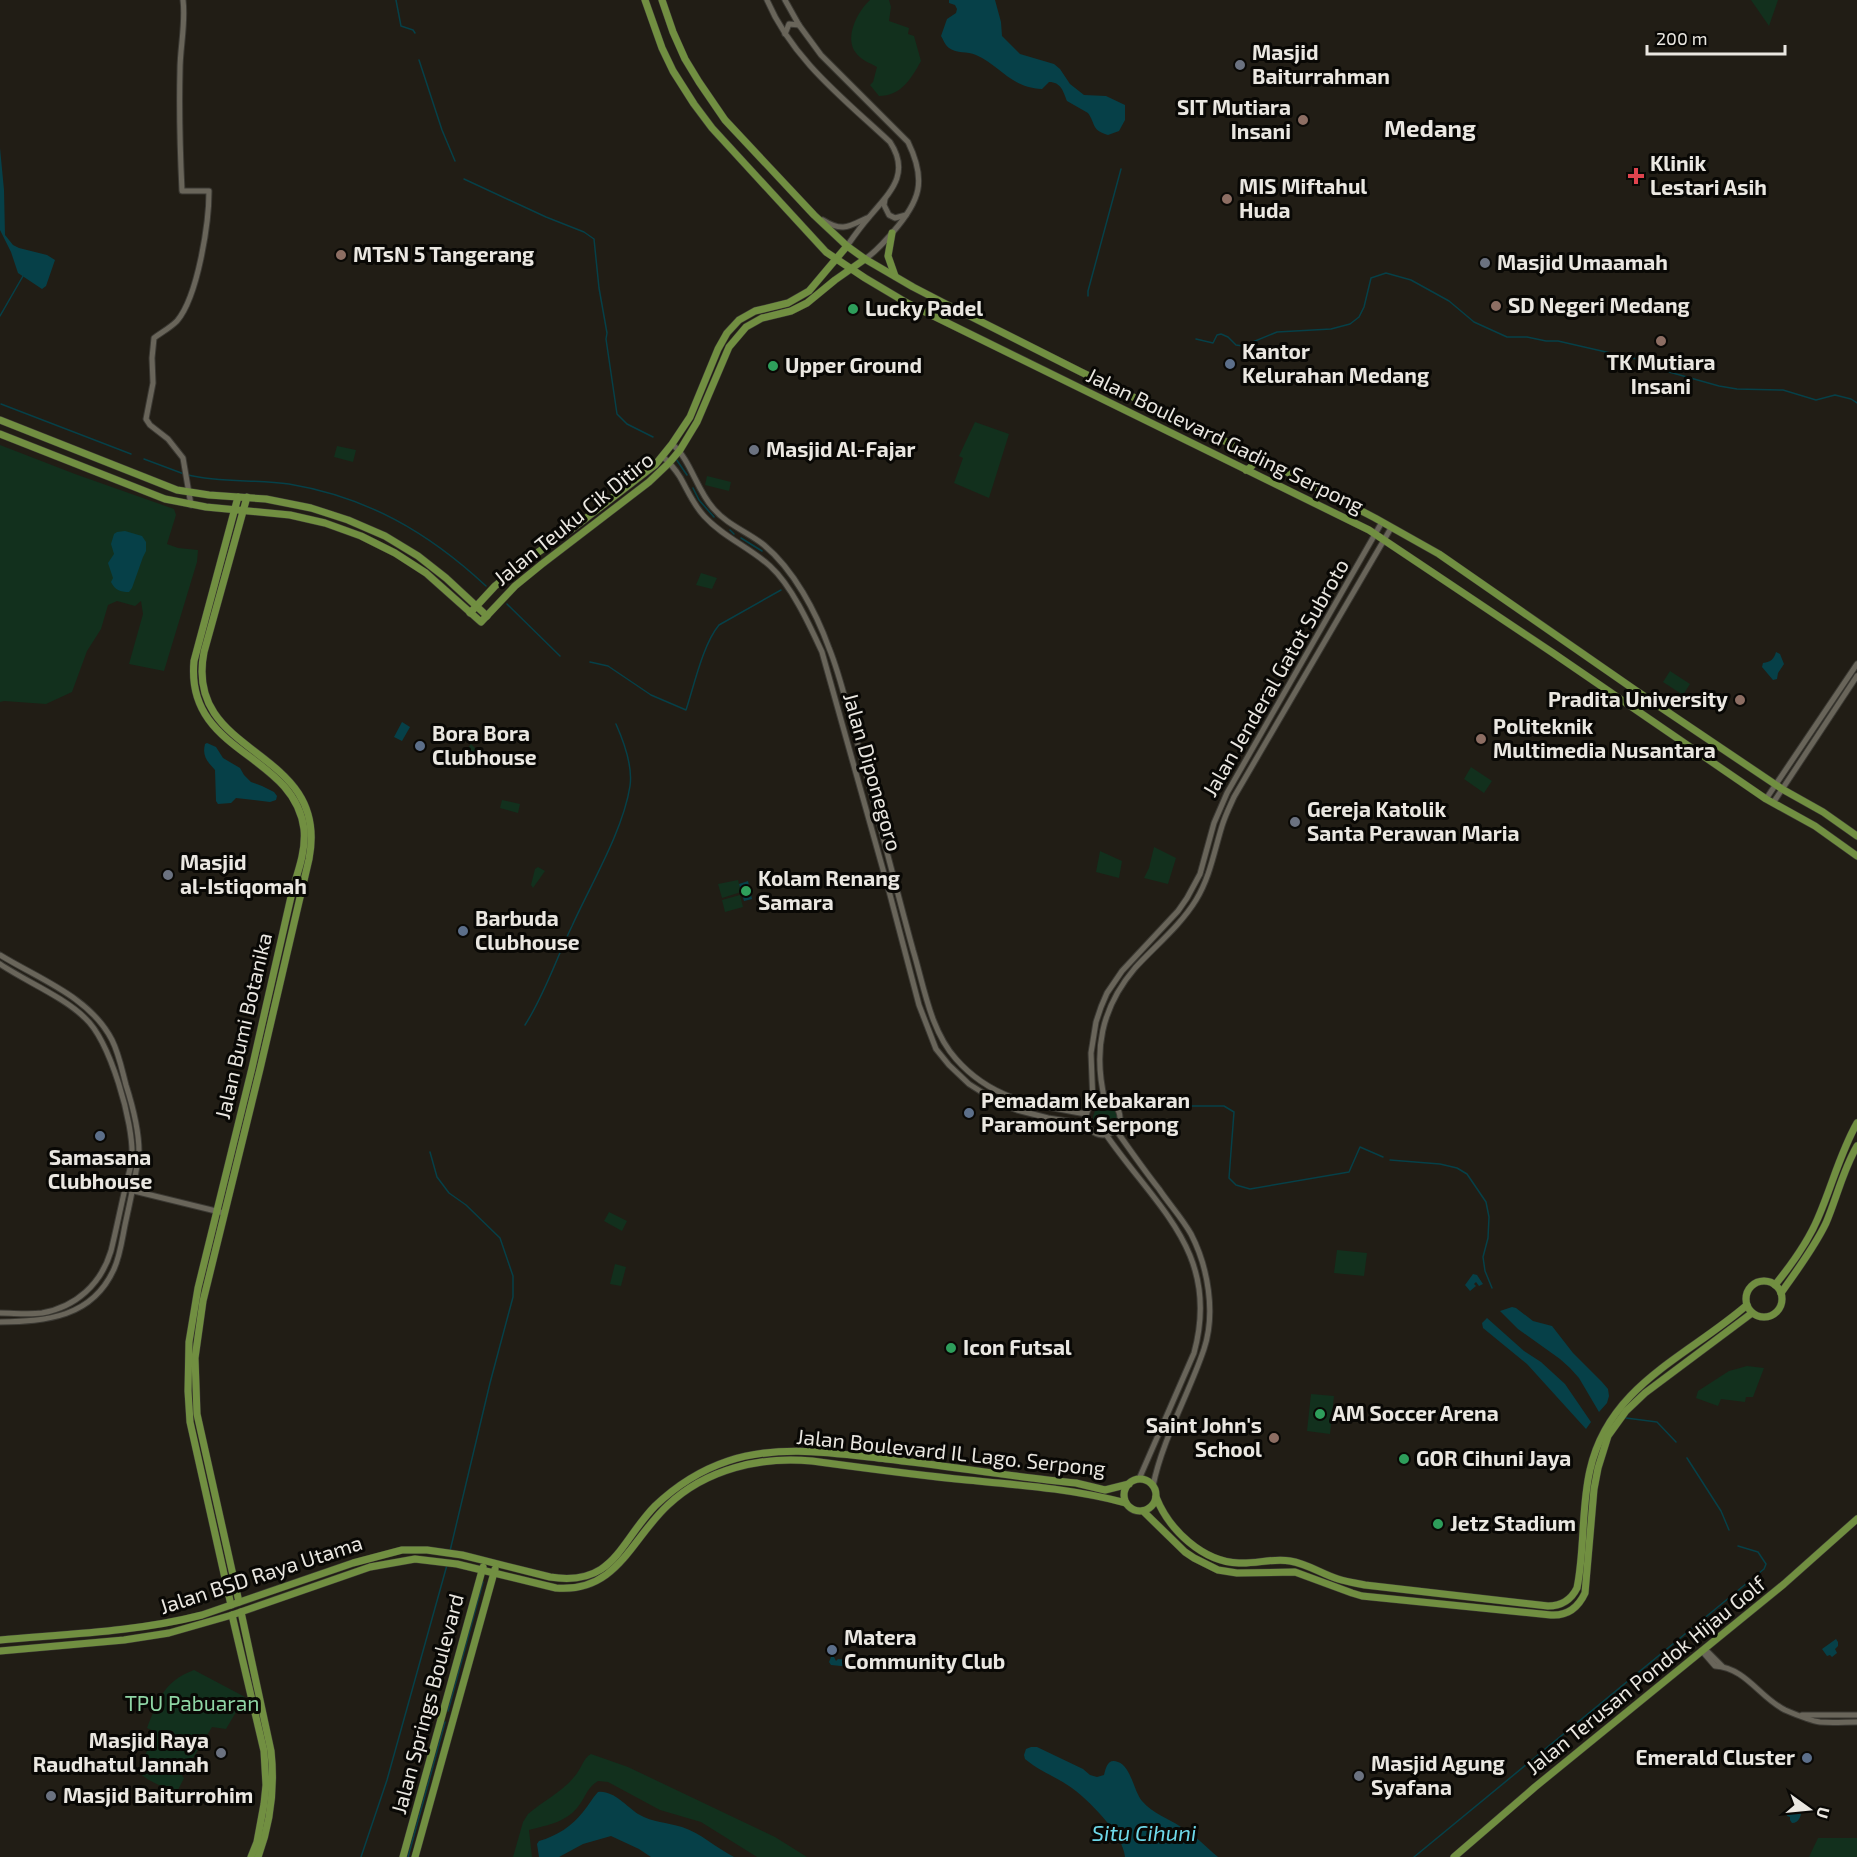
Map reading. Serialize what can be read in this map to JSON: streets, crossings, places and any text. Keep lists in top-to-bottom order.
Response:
{
  "streets": {
    "main road": [
      "Jalan Boulevard Gading Serpong",
      "Jalan Teuku Cik Ditiro",
      "Jalan Bumi Botanika",
      "Jalan Boulevard IL Lago. Serpong",
      "Jalan BSD Raya Utama",
      "Jalan Terusan Pondok Hijau Golf",
      "Jalan Springs Boulevard"
    ],
    "street": ["Jalan Jenderal Gatot Subroto", "Jalan Diponegoro"]
  },
  "crossings": [
    ["Jalan Boulevard Gading Serpong", "Jalan Teuku Cik Ditiro"],
    ["Jalan Boulevard Gading Serpong", "Jalan Jenderal Gatot Subroto"],
    ["Jalan Teuku Cik Ditiro", "Jalan Diponegoro"],
    ["Jalan Jenderal Gatot Subroto", "Jalan Diponegoro"],
    ["Jalan Bumi Botanika", "Jalan BSD Raya Utama"],
    ["Jalan Boulevard IL Lago. Serpong", "Jalan BSD Raya Utama"],
    ["Jalan Boulevard IL Lago. Serpong", "Jalan Springs Boulevard"]
  ],
  "districts": ["Medang"],
  "water": ["Situ Cihuni"],
  "parks": ["TPU Pabuaran"],
  "places": {
    "other": [
      "Masjid Baiturrahman",
      "SIT Mutiara Insani",
      "MIS Miftahul Huda",
      "MTsN 5 Tangerang",
      "Masjid Umaamah",
      "SD Negeri Medang",
      "Lucky Padel",
      "TK Mutiara Insani",
      "Kantor Kelurahan Medang",
      "Upper Ground",
      "Masjid Al-Fajar",
      "Pradita University",
      "Politeknik Multimedia Nusantara",
      "Bora Bora Clubhouse",
      "Gereja Katolik Santa Perawan Maria",
      "Masjid al-Istiqomah",
      "Kolam Renang Samara",
      "Barbuda Clubhouse",
      "Pemadam Kebakaran Paramount Serpong",
      "Samasana Clubhouse",
      "Icon Futsal",
      "AM Soccer Arena",
      "Saint John's School",
      "GOR Cihuni Jaya",
      "Jetz Stadium",
      "Matera Community Club",
      "Masjid Raya Raudhatul Jannah",
      "Emerald Cluster",
      "Masjid Agung Syafana",
      "Masjid Baiturrohim"
    ],
    "health": ["Klinik Lestari Asih"]
  },
  "scale_bar": "200 m",
  "north": "right"
}
